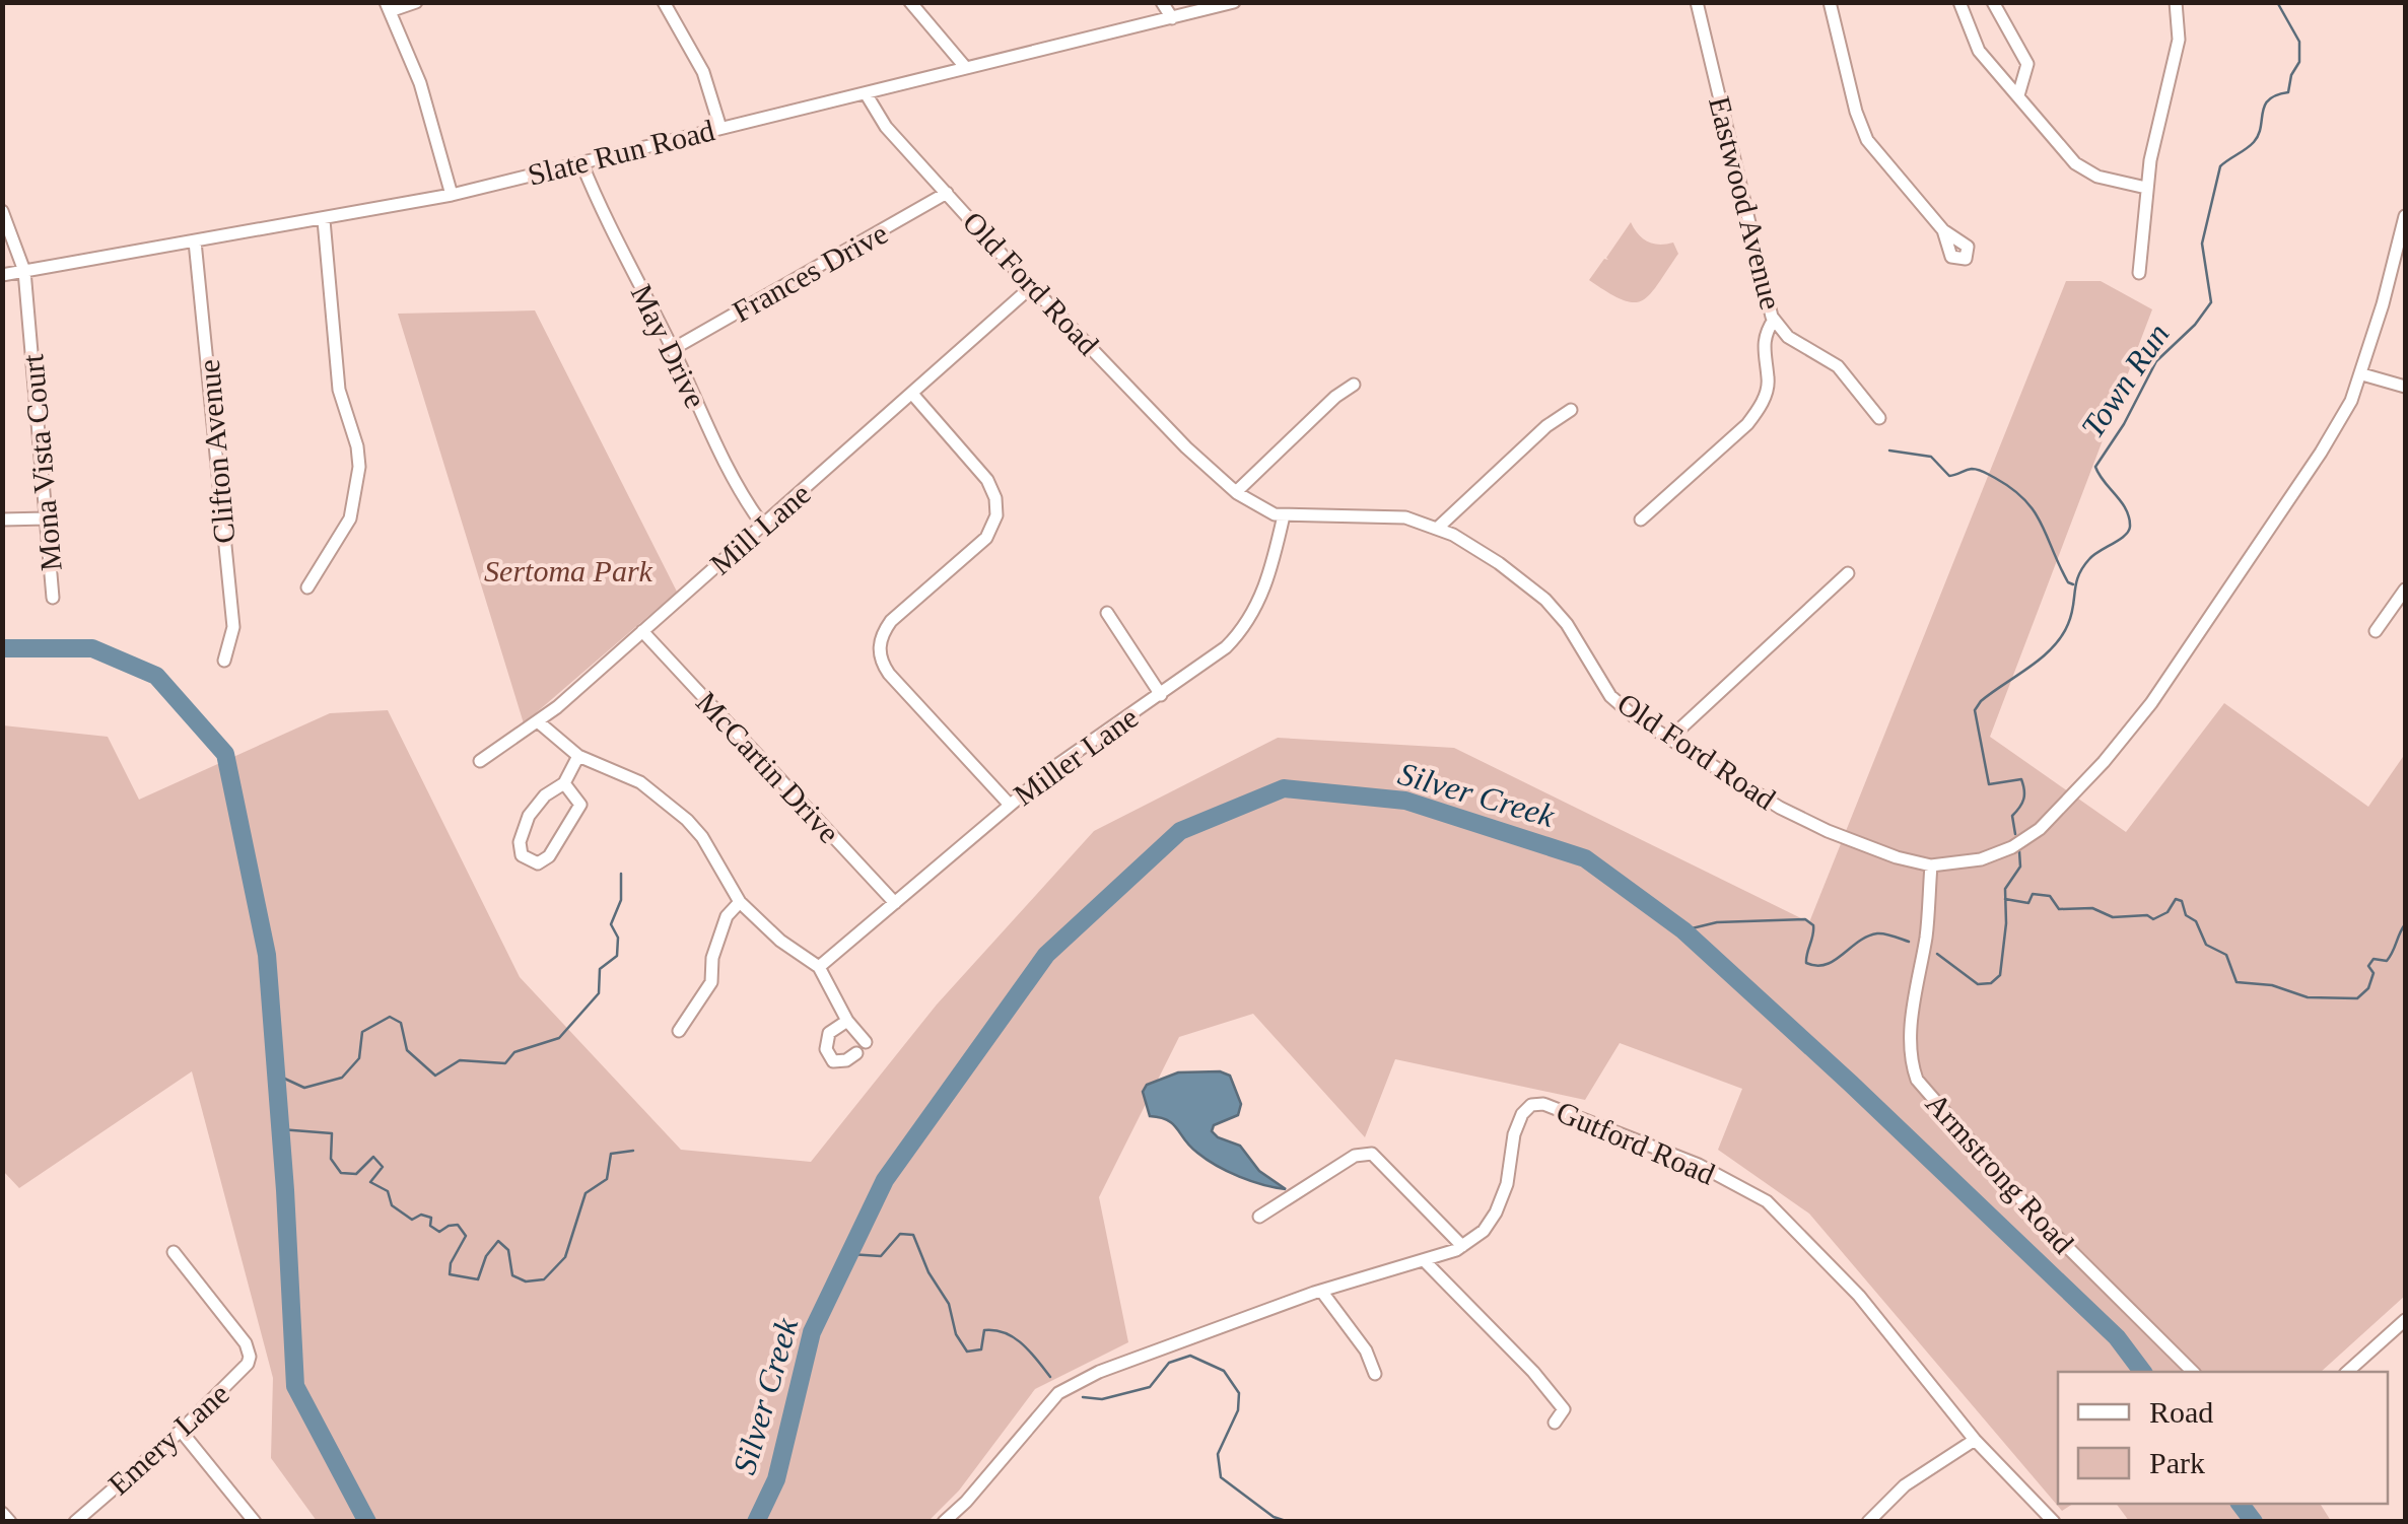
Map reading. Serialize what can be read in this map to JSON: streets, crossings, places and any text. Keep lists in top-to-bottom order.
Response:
{
  "streets": {
    "street": [
      "Slate Run Road",
      "Eastwood Avenue",
      "Frances Drive",
      "Old Ford Road",
      "May Drive",
      "Clifton Avenue",
      "Mona Vista Court",
      "Mill Lane",
      "Miller Lane",
      "McCartin Drive",
      "Gutford Road",
      "Armstrong Road",
      "Emery Lane"
    ]
  },
  "crossings": [
    ["Slate Run Road", "Old Ford Road"],
    ["Slate Run Road", "May Drive"],
    ["Slate Run Road", "Clifton Avenue"],
    ["Slate Run Road", "Mona Vista Court"],
    ["Frances Drive", "Old Ford Road"],
    ["Frances Drive", "May Drive"],
    ["Old Ford Road", "Mill Lane"],
    ["Old Ford Road", "Miller Lane"],
    ["Old Ford Road", "Armstrong Road"],
    ["May Drive", "Mill Lane"],
    ["Mill Lane", "McCartin Drive"],
    ["Miller Lane", "McCartin Drive"]
  ],
  "water": ["Town Run", "Silver Creek"],
  "parks": ["Sertoma Park"],
  "legend": ["Road", "Park"]
}
